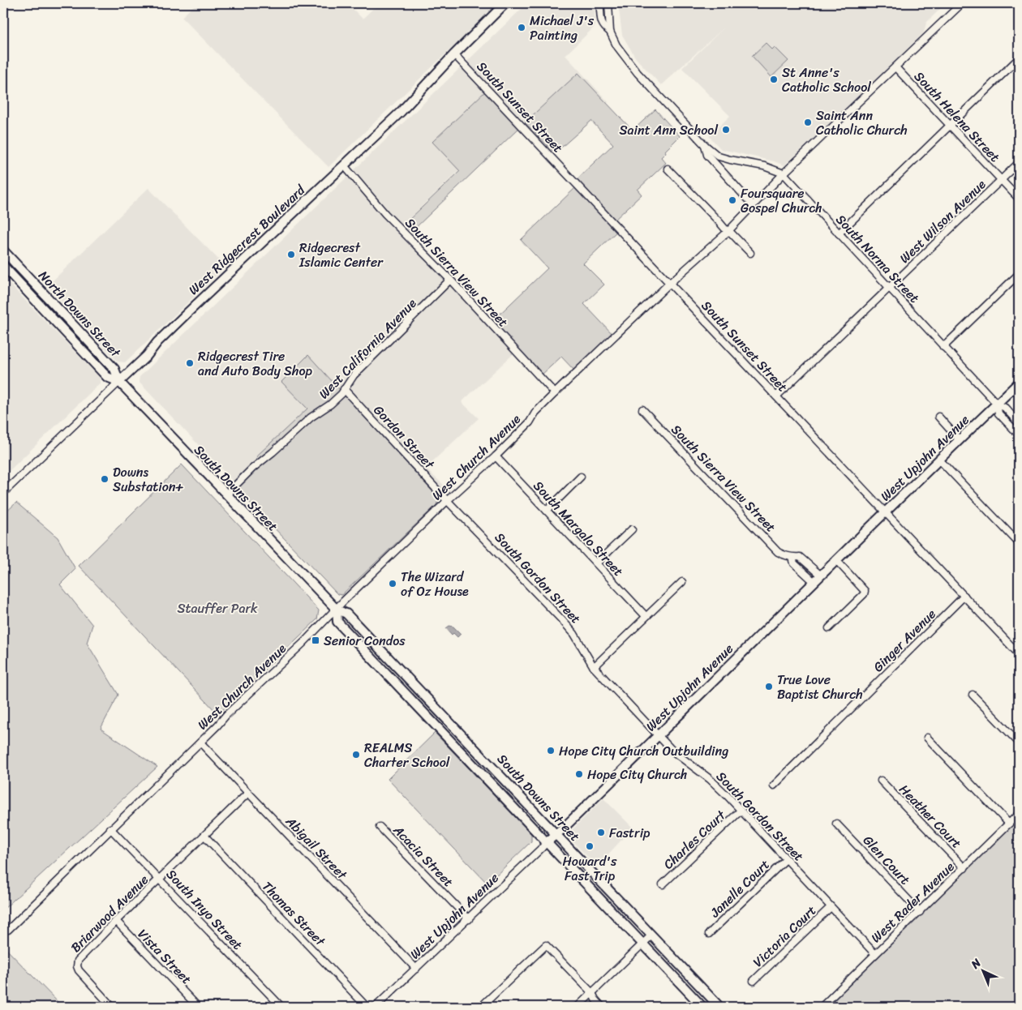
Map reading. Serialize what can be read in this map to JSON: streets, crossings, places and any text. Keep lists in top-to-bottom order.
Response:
{
  "streets": {
    "main road": [
      "West Ridgecrest Boulevard",
      "North Downs Street",
      "West Upjohn Avenue",
      "South Downs Street"
    ],
    "street": [
      "South Sunset Street",
      "South Helena Street",
      "West Wilson Avenue",
      "South Norma Street",
      "South Sierra View Street",
      "West California Avenue",
      "Gordon Street",
      "West Church Avenue",
      "South Margalo Street",
      "South Gordon Street",
      "Ginger Avenue",
      "Heather Court",
      "Charles Court",
      "Abigail Street",
      "Acacia Street",
      "Glen Court",
      "Janelle Court",
      "West Rader Avenue",
      "South Inyo Street",
      "Briarwood Avenue",
      "Thomas Street",
      "Victoria Court",
      "Vista Street"
    ]
  },
  "crossings": [
    ["South Sunset Street", "West Wilson Avenue"],
    ["South Sunset Street", "West Ridgecrest Boulevard"],
    ["South Sunset Street", "West Church Avenue"],
    ["South Sunset Street", "West Upjohn Avenue"],
    ["South Sunset Street", "Ginger Avenue"],
    ["South Helena Street", "West Wilson Avenue"],
    ["South Helena Street", "West Church Avenue"],
    ["West Wilson Avenue", "South Norma Street"],
    ["West Ridgecrest Boulevard", "South Sierra View Street"],
    ["West Ridgecrest Boulevard", "North Downs Street"],
    ["West Ridgecrest Boulevard", "South Downs Street"],
    ["South Norma Street", "West Church Avenue"],
    ["South Norma Street", "West Upjohn Avenue"],
    ["South Sierra View Street", "West California Avenue"],
    ["South Sierra View Street", "West Church Avenue"],
    ["South Sierra View Street", "West Upjohn Avenue"],
    ["North Downs Street", "South Downs Street"],
    ["West California Avenue", "Gordon Street"],
    ["West California Avenue", "South Downs Street"],
    ["Gordon Street", "West Church Avenue"],
    ["Gordon Street", "South Gordon Street"],
    ["West Church Avenue", "South Downs Street"],
    ["West Church Avenue", "South Margalo Street"],
    ["West Church Avenue", "South Gordon Street"],
    ["West Church Avenue", "Abigail Street"],
    ["West Church Avenue", "South Inyo Street"],
    ["West Upjohn Avenue", "South Downs Street"],
    ["West Upjohn Avenue", "South Gordon Street"],
    ["West Upjohn Avenue", "Abigail Street"],
    ["West Upjohn Avenue", "Acacia Street"],
    ["South Gordon Street", "Charles Court"],
    ["South Gordon Street", "Janelle Court"],
    ["South Gordon Street", "West Rader Avenue"],
    ["South Gordon Street", "Victoria Court"],
    ["Heather Court", "West Rader Avenue"],
    ["Abigail Street", "Briarwood Avenue"],
    ["Glen Court", "West Rader Avenue"],
    ["South Inyo Street", "Briarwood Avenue"],
    ["Briarwood Avenue", "Thomas Street"],
    ["Briarwood Avenue", "Vista Street"]
  ],
  "parks": ["Stauffer Park"],
  "places": {
    "other": [
      "Michael J's Painting",
      "St Anne's Catholic School",
      "Saint Ann Catholic Church",
      "Saint Ann School",
      "Foursquare Gospel Church",
      "Ridgecrest Islamic Center",
      "Ridgecrest Tire and Auto Body Shop",
      "Downs Substation+",
      "The Wizard of Oz House",
      "True Love Baptist Church",
      "Hope City Church Outbuilding",
      "REALMS Charter School",
      "Hope City Church",
      "Fastrip",
      "Howard's Fast Trip"
    ],
    "transit": ["Senior Condos"]
  },
  "north": "top left"
}
